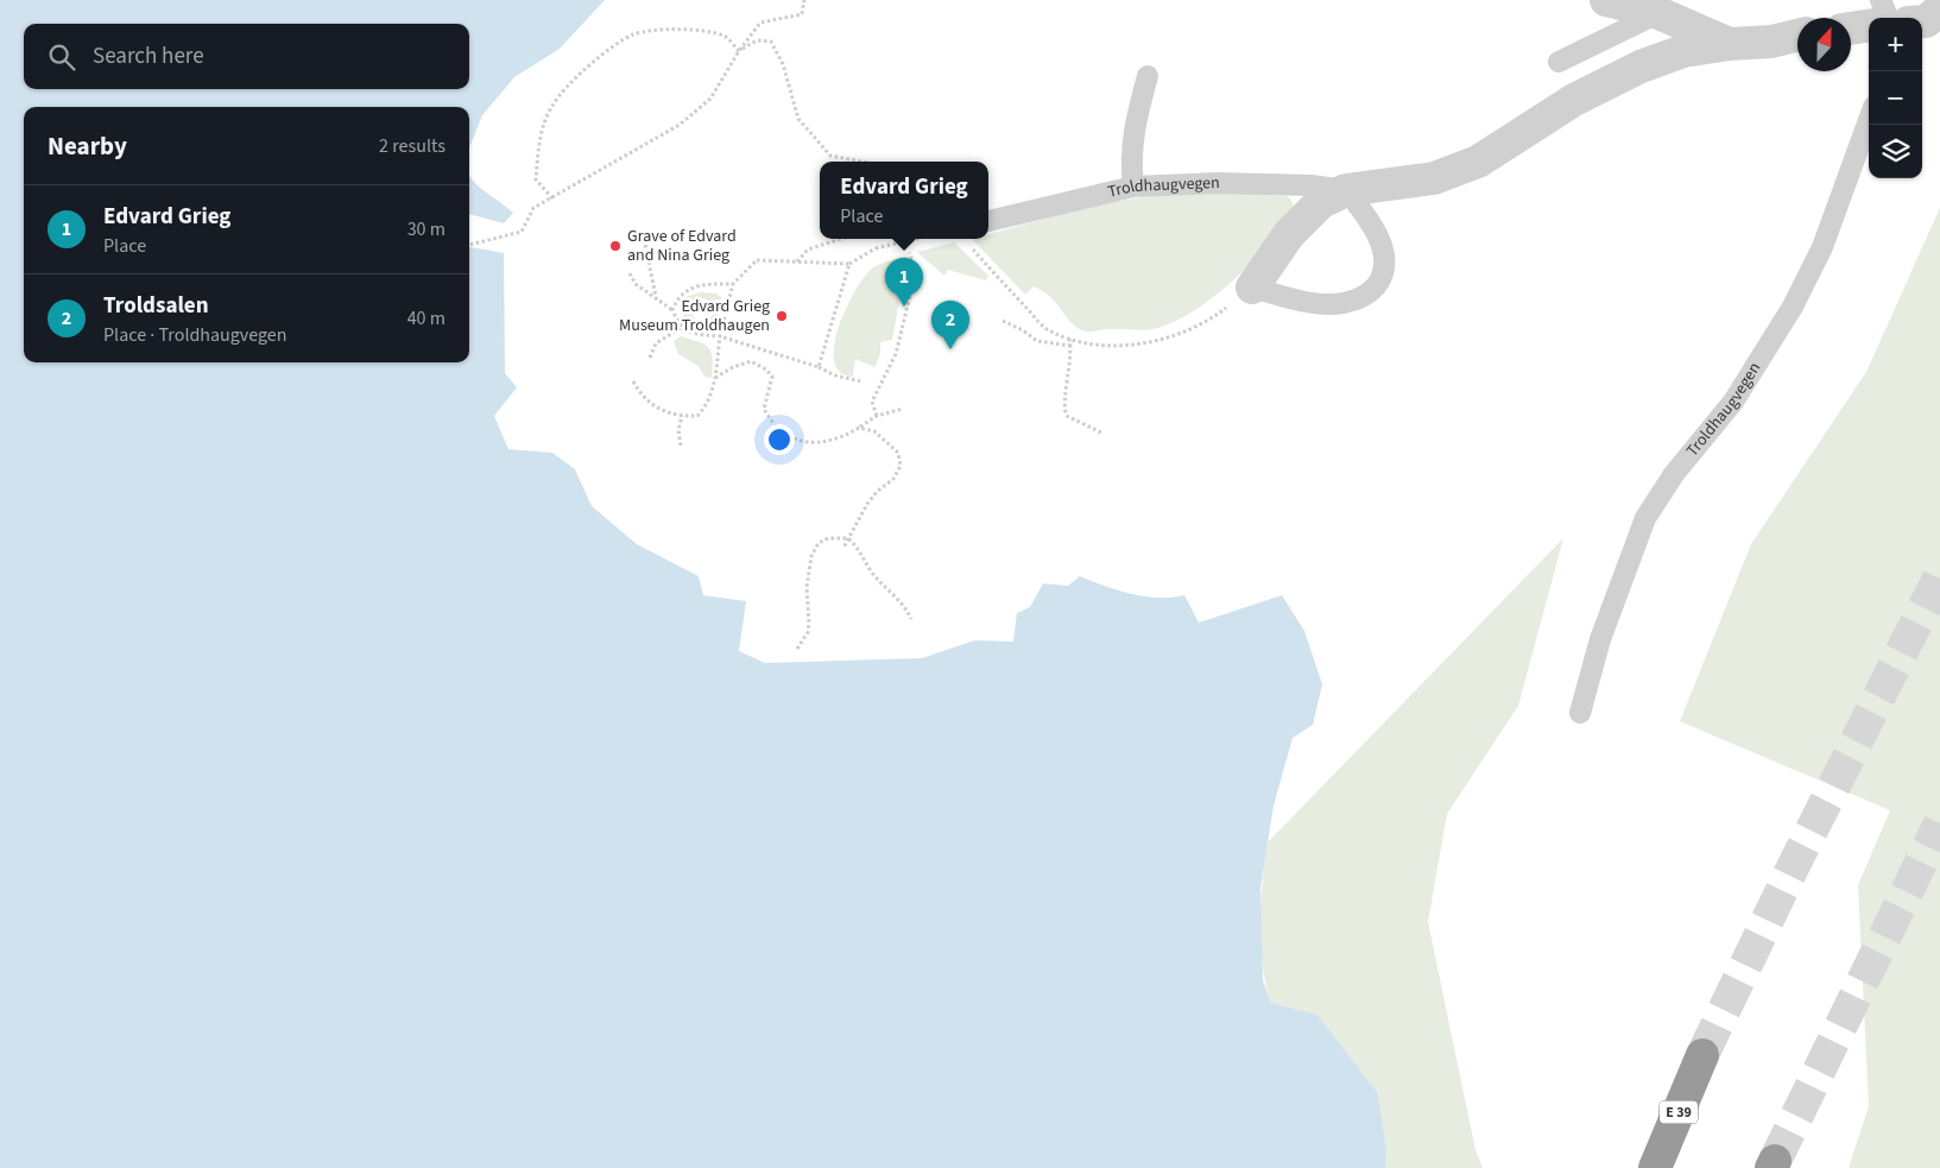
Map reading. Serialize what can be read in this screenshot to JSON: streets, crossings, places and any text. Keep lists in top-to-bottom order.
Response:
{
  "streets": {
    "highway": ["E 39"],
    "street": ["Troldhaugvegen"]
  },
  "places": ["Grave of Edvard and Nina Grieg", "Edvard Grieg Museum Troldhaugen"],
  "north": "top",
  "page": {
    "map_buttons": ["+", "−"],
    "search": "Search here",
    "heading": ["Nearby", "2 results"],
    "popup": ["Edvard Grieg", "Place"],
    "list": [
      {
        "mark": "1",
        "name": "Edvard Grieg",
        "note": "Place",
        "value": "30 m"
      },
      {
        "mark": "2",
        "name": "Troldsalen",
        "note": "Place · Troldhaugvegen",
        "value": "40 m"
      }
    ],
    "pins": ["1", "2"]
  }
}
